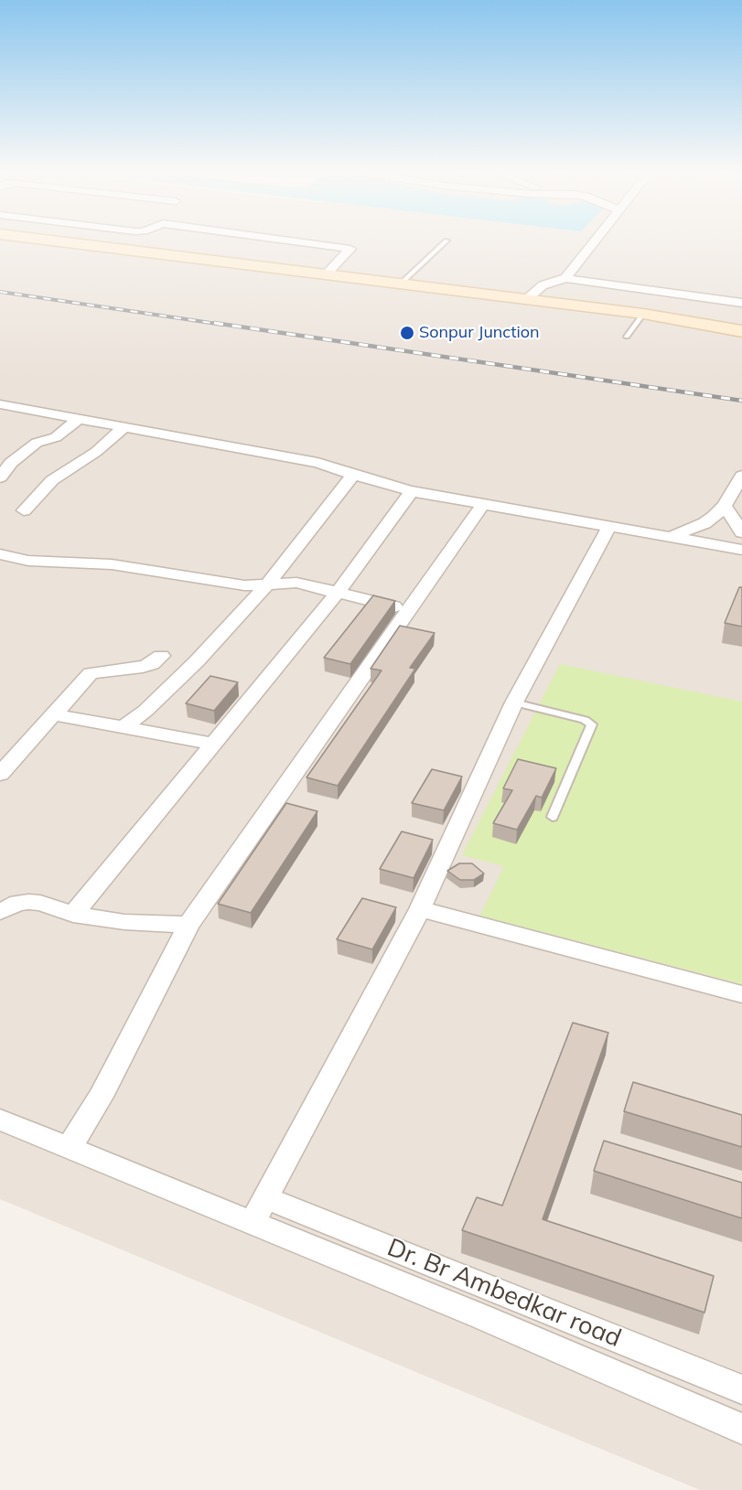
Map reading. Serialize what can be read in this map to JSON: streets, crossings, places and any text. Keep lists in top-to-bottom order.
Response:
{
  "streets": {
    "street": ["Dr. Br Ambedkar road"]
  },
  "places": ["Sonpur Junction"]
}
